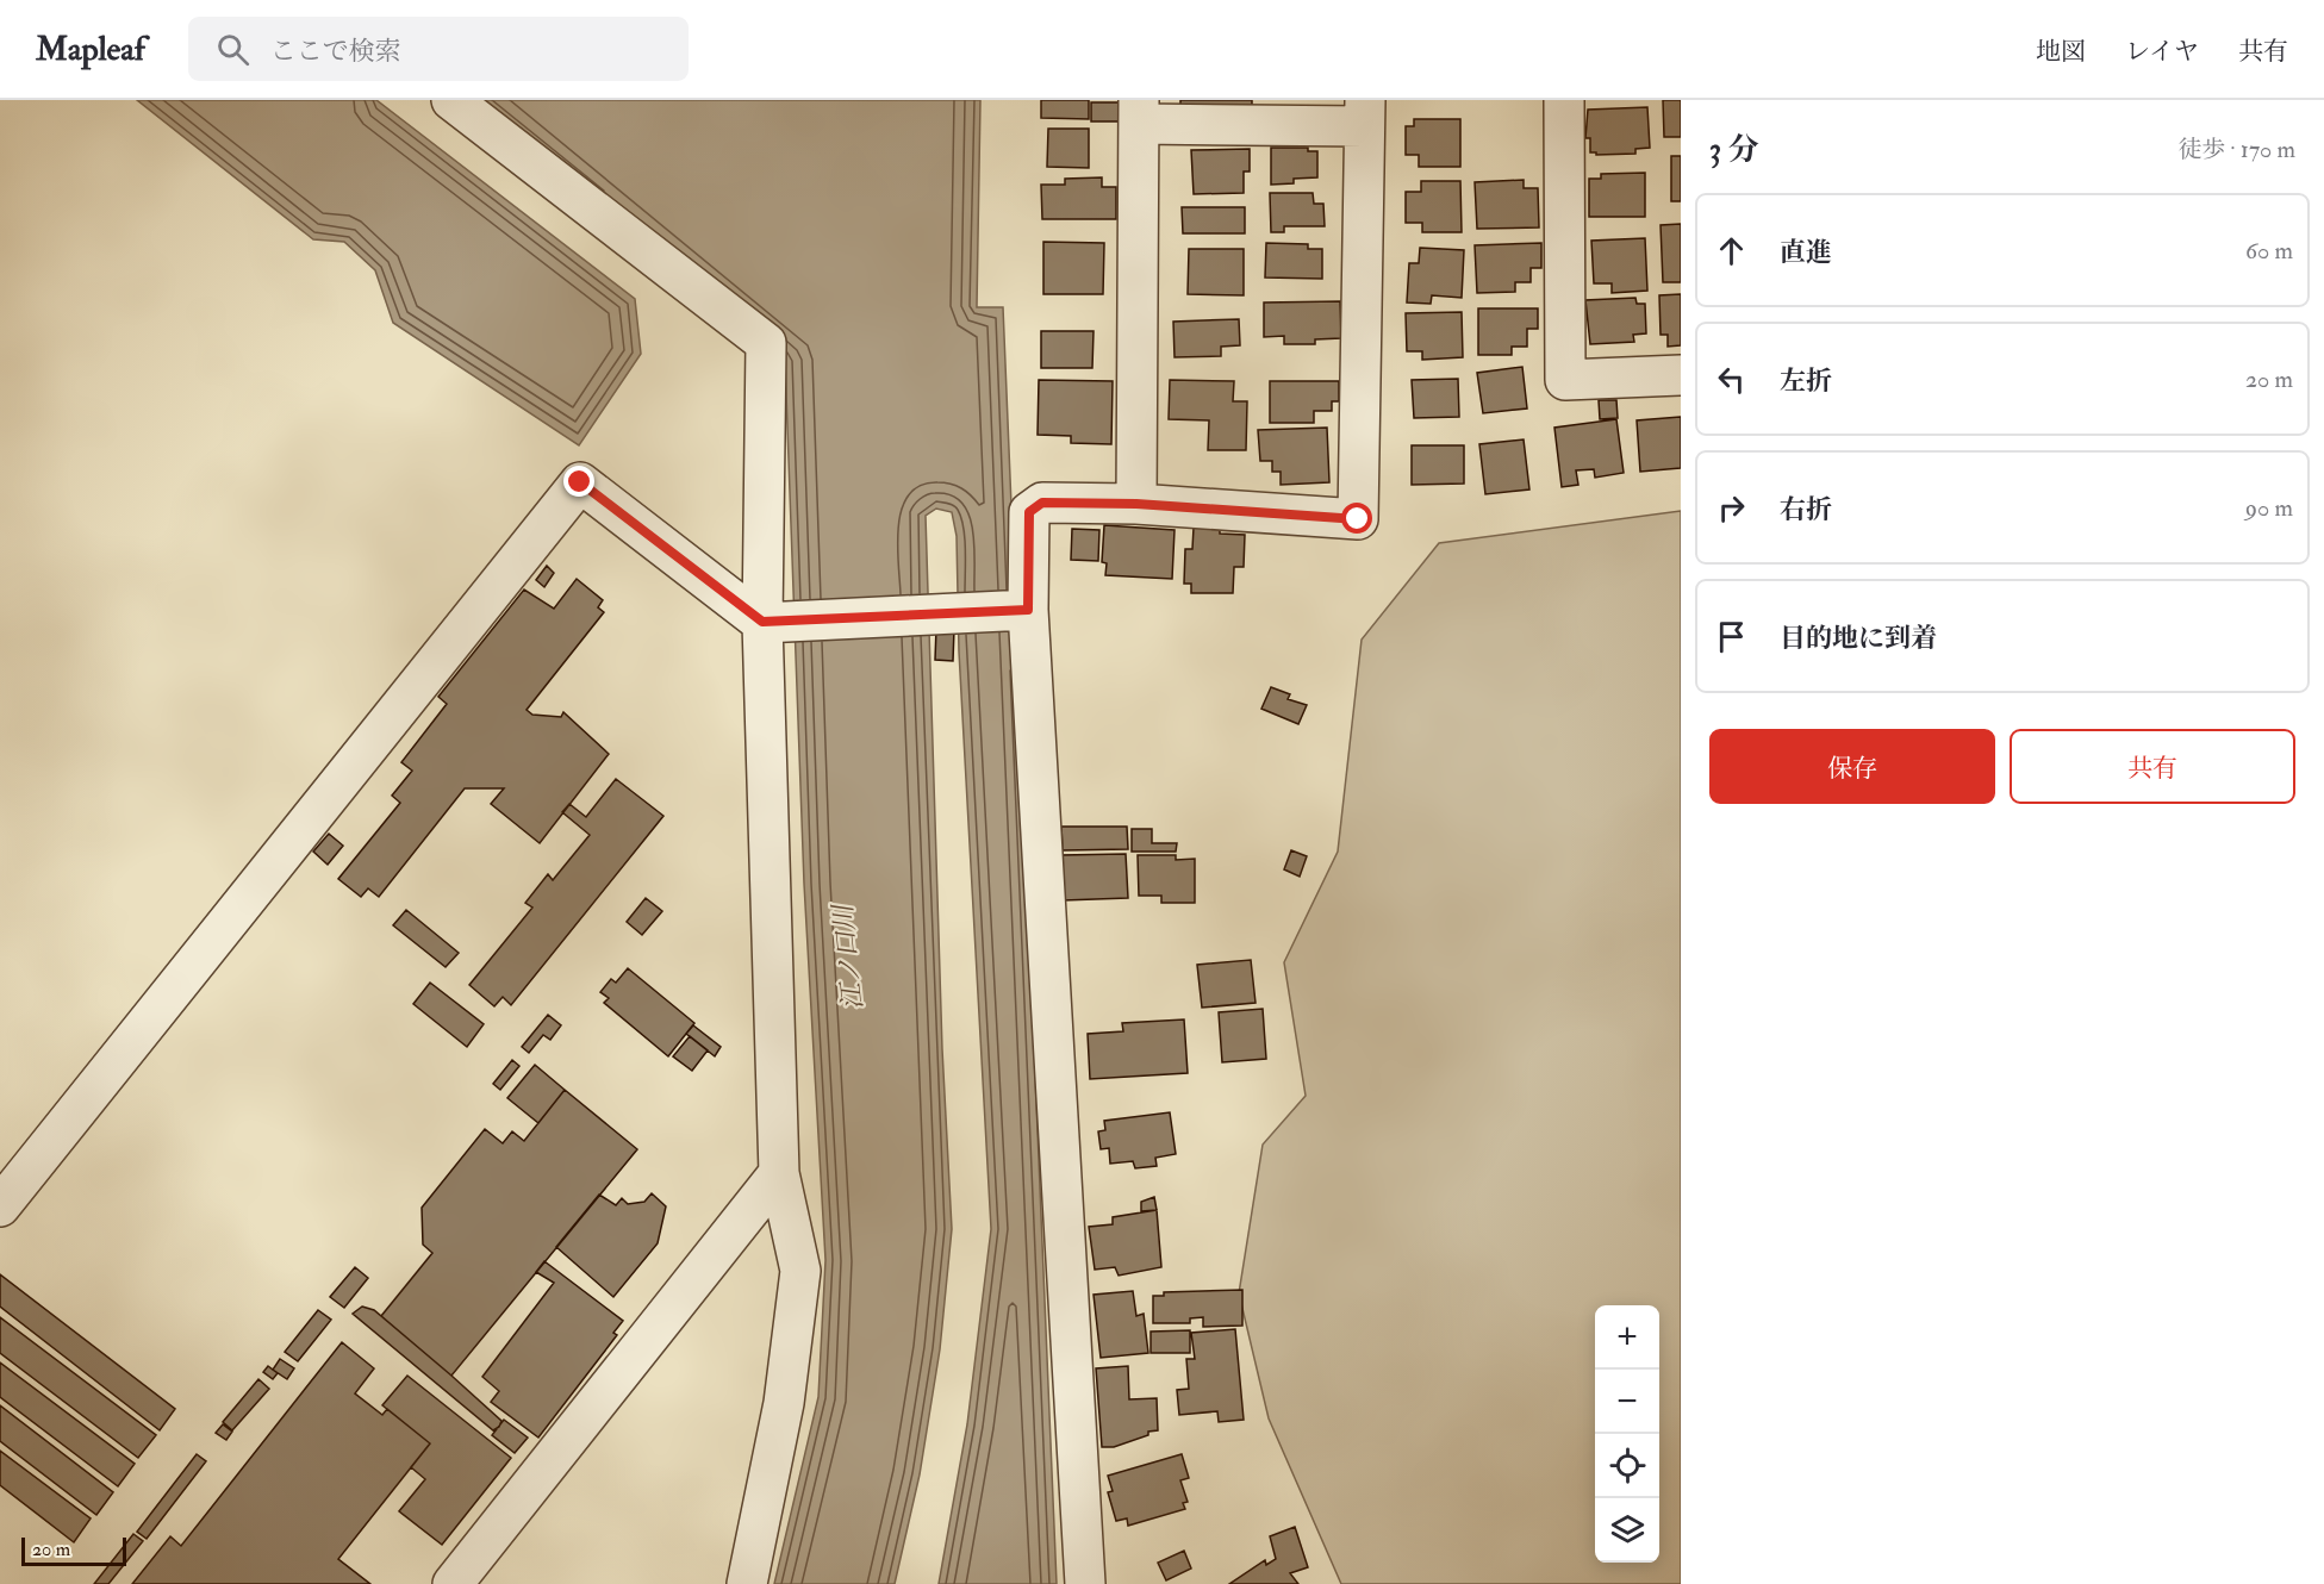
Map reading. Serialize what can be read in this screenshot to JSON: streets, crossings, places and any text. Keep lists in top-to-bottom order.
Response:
{
  "water": ["江ノ口川"],
  "scale_bar": "20 m",
  "page": {
    "header": "Mapleaf",
    "search": "ここで検索",
    "nav": ["地図", "レイヤ", "共有"],
    "heading": ["3 分", "徒歩 · 170 m"],
    "list": [
      ["直進", "60 m"],
      ["左折", "20 m"],
      ["右折", "90 m"],
      "目的地に到着"
    ],
    "buttons": ["保存", "共有"],
    "map_buttons": ["+", "−"],
    "scale": "20 m"
  }
}
